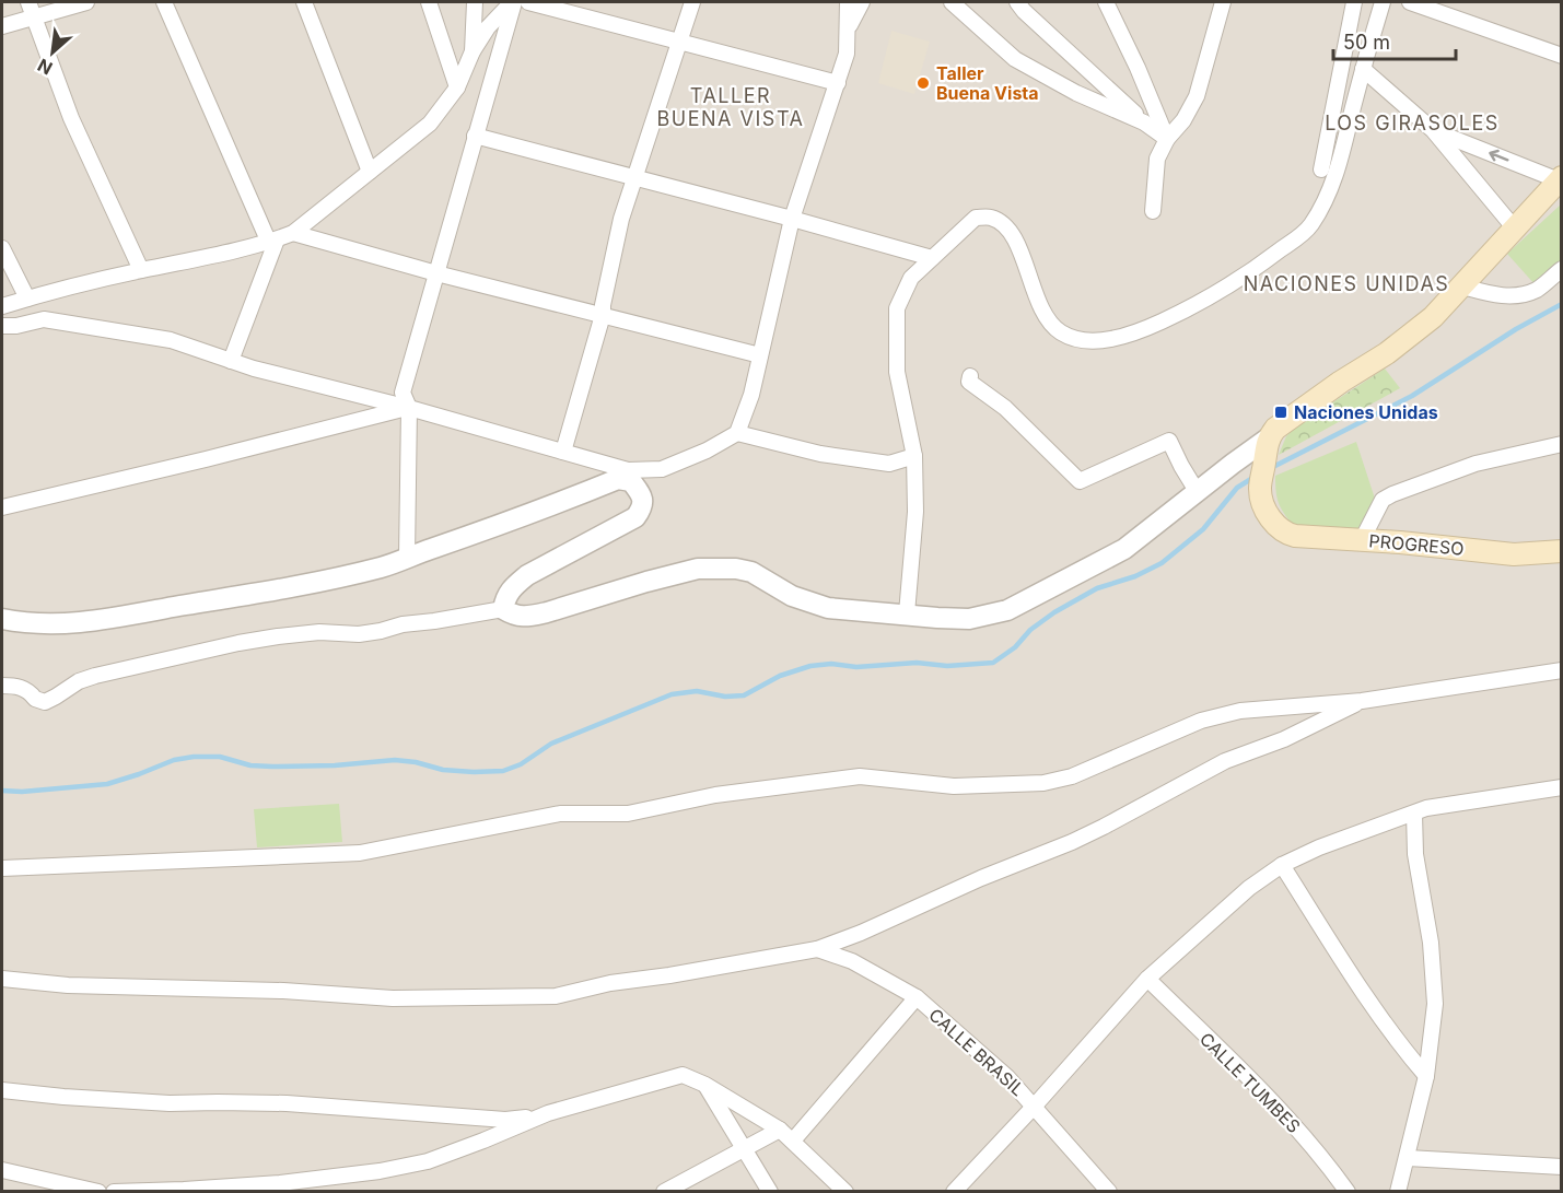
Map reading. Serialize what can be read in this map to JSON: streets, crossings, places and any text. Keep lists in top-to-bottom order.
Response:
{
  "streets": {
    "main road": ["PROGRESO"],
    "street": ["CALLE BRASIL", "CALLE TUMBES"]
  },
  "districts": ["TALLER BUENA VISTA", "LOS GIRASOLES", "NACIONES UNIDAS"],
  "places": {
    "other": ["Taller Buena Vista"],
    "transit": ["Naciones Unidas"]
  },
  "scale_bar": "50 m",
  "north": "bottom left"
}
